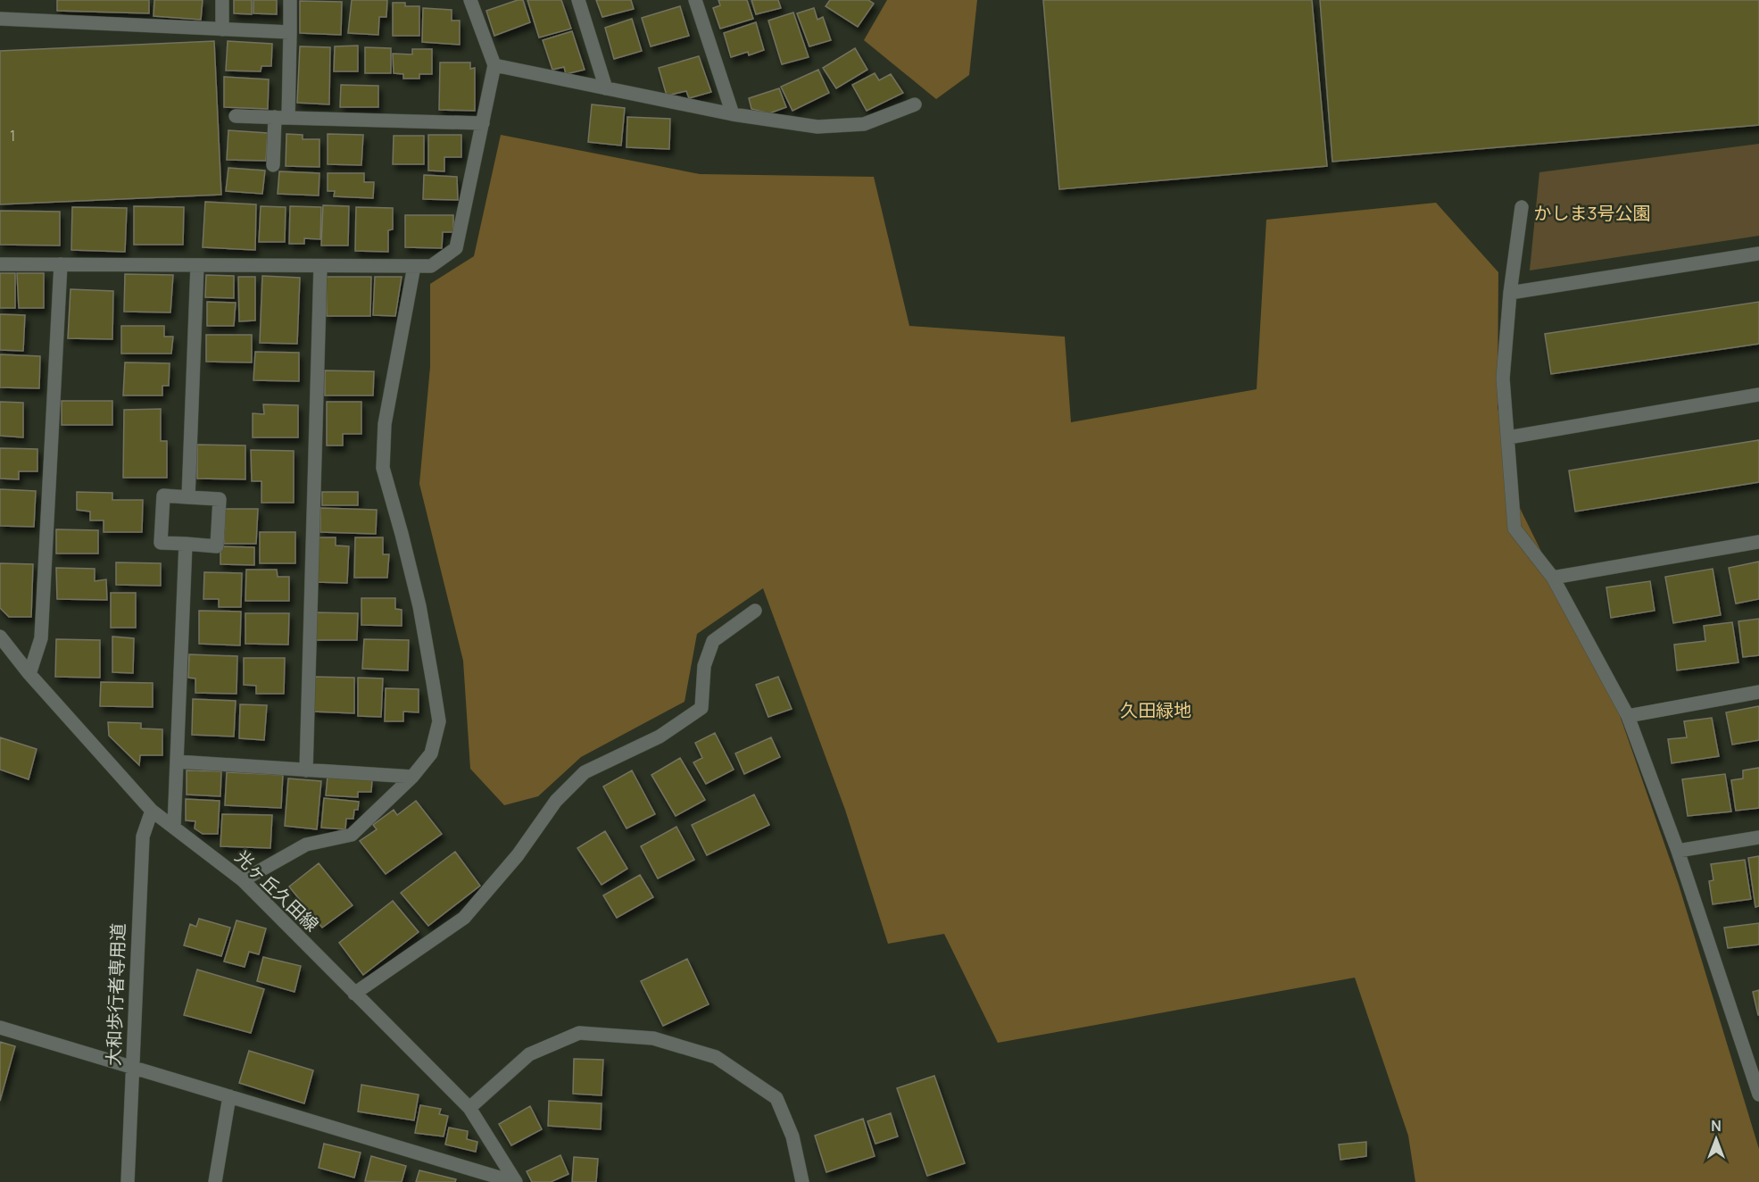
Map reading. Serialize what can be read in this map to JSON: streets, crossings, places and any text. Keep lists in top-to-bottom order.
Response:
{
  "streets": {
    "street": ["光ヶ丘久田線", "大和歩行者専用道"]
  },
  "crossings": [
    ["光ヶ丘久田線", "大和歩行者専用道"]
  ],
  "parks": ["かしま3号公園", "久田緑地"],
  "house_numbers": ["1"],
  "north": "top"
}
